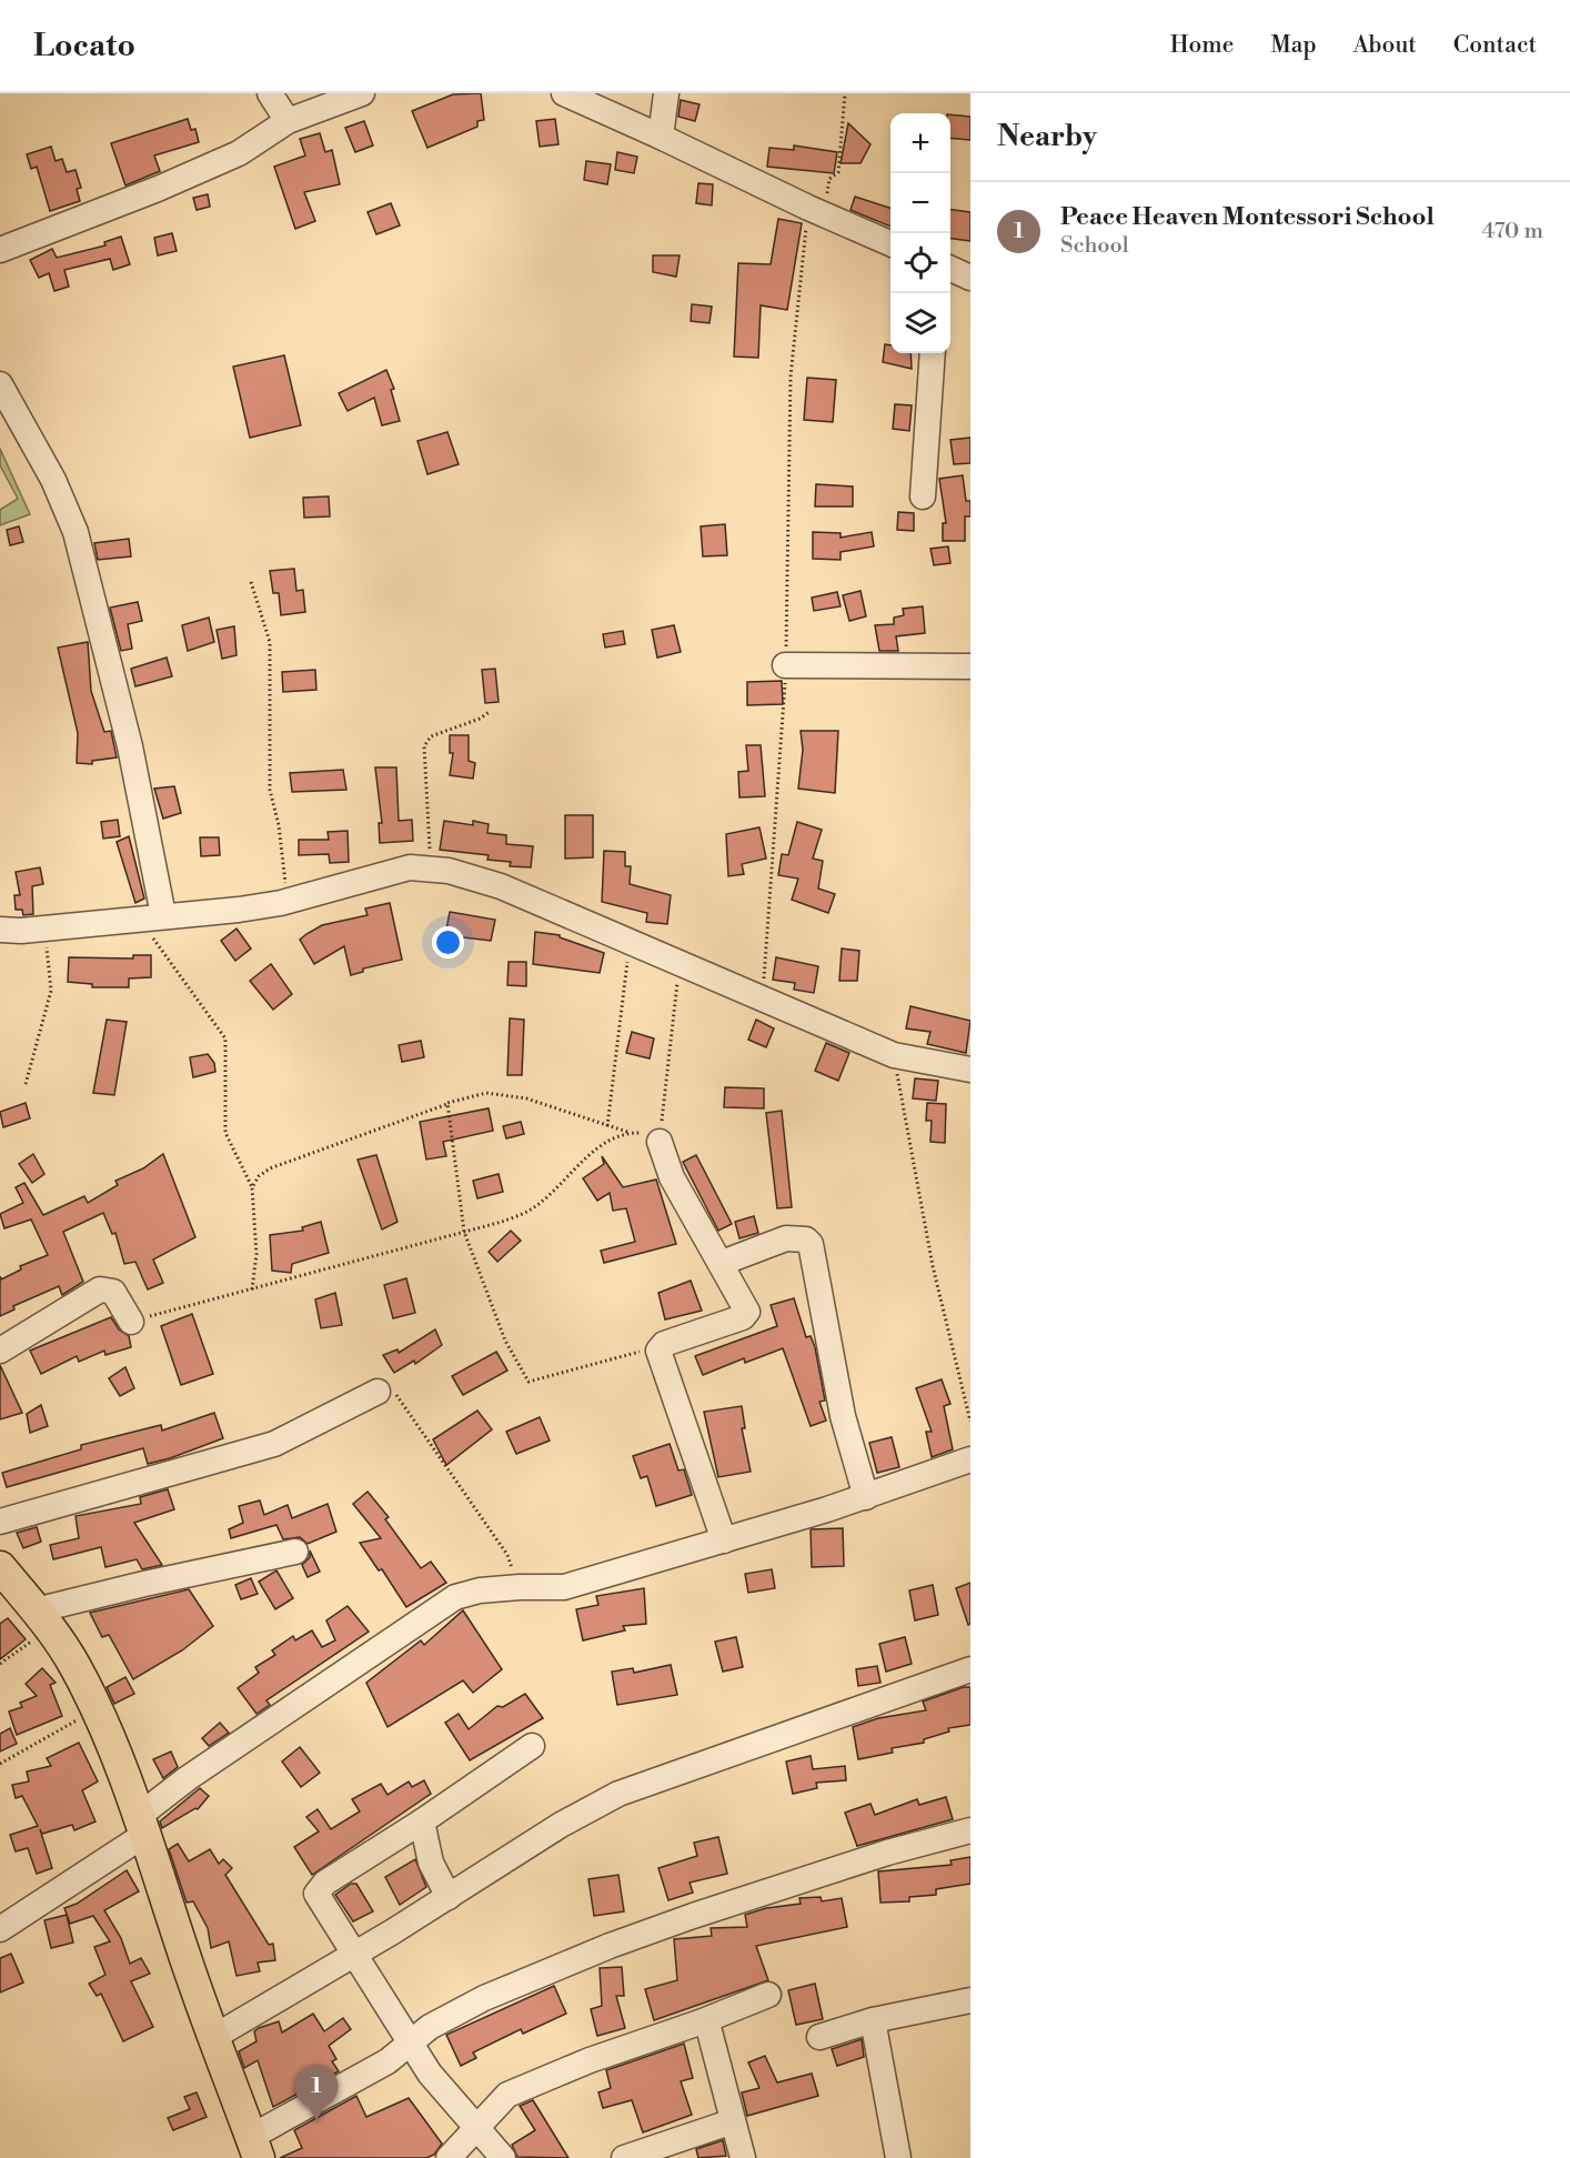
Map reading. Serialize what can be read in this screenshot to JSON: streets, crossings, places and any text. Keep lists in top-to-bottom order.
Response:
{
  "page": {
    "header": "Locato",
    "nav": [
      "Home",
      "Map",
      "About",
      "Contact"
    ],
    "heading": "Nearby",
    "map_buttons": ["+", "−"],
    "list": [
      {
        "mark": "1",
        "name": "Peace Heaven Montessori School",
        "note": "School",
        "value": "470 m"
      }
    ],
    "pins": "1"
  }
}
